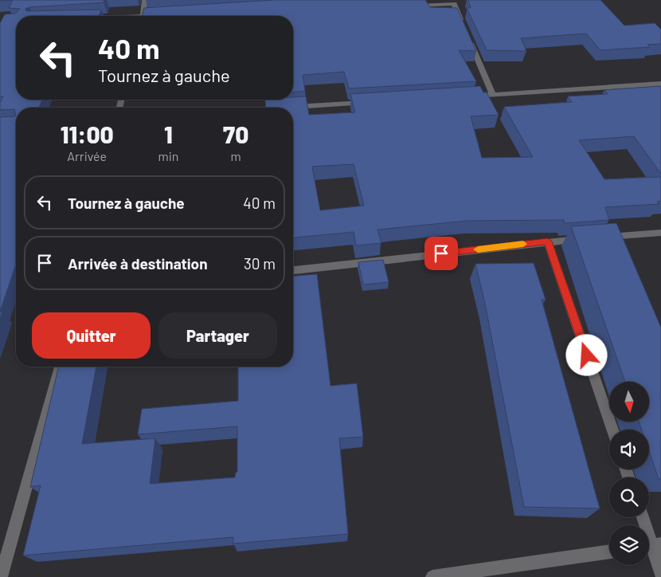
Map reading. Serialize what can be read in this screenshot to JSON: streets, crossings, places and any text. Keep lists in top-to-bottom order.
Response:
{
  "north": "bottom",
  "page": {
    "turn": ["40 m", "Tournez à gauche"],
    "eta": [
      "11:00",
      "Arrivée",
      "1",
      "min",
      "70",
      "m"
    ],
    "list": [
      {
        "name": "Tournez à gauche",
        "value": "40 m"
      },
      {
        "name": "Arrivée à destination",
        "value": "30 m"
      }
    ],
    "buttons": ["Quitter", "Partager"]
  }
}
